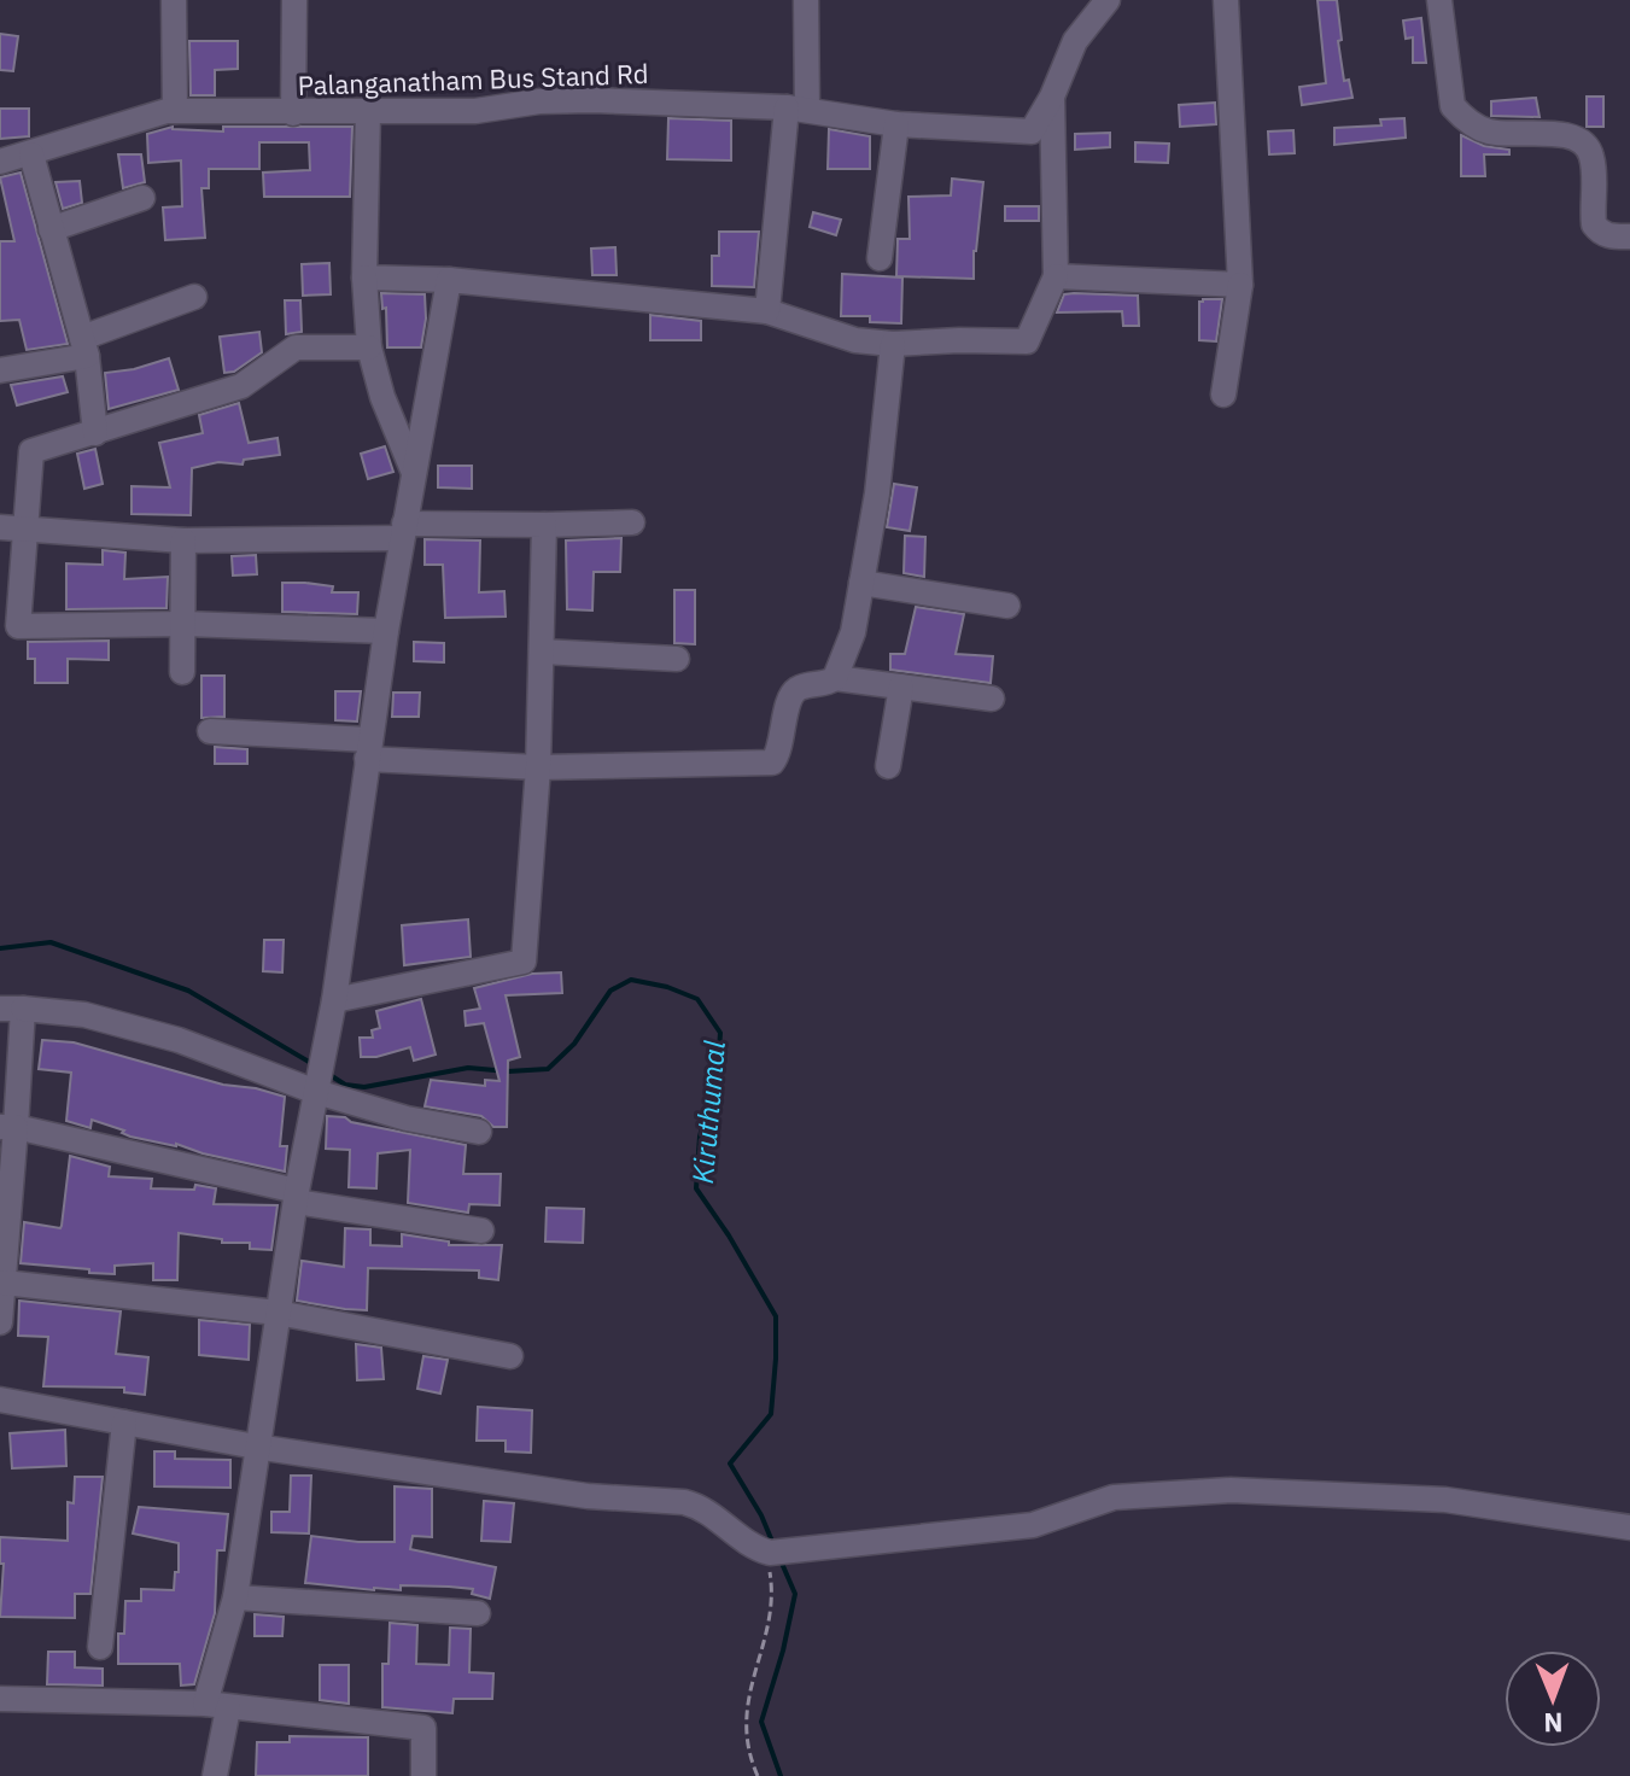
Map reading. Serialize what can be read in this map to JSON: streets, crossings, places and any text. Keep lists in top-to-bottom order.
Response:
{
  "streets": {
    "street": ["Palanganatham Bus Stand Rd"]
  },
  "water": ["Kiruthumal"],
  "north": "bottom"
}
